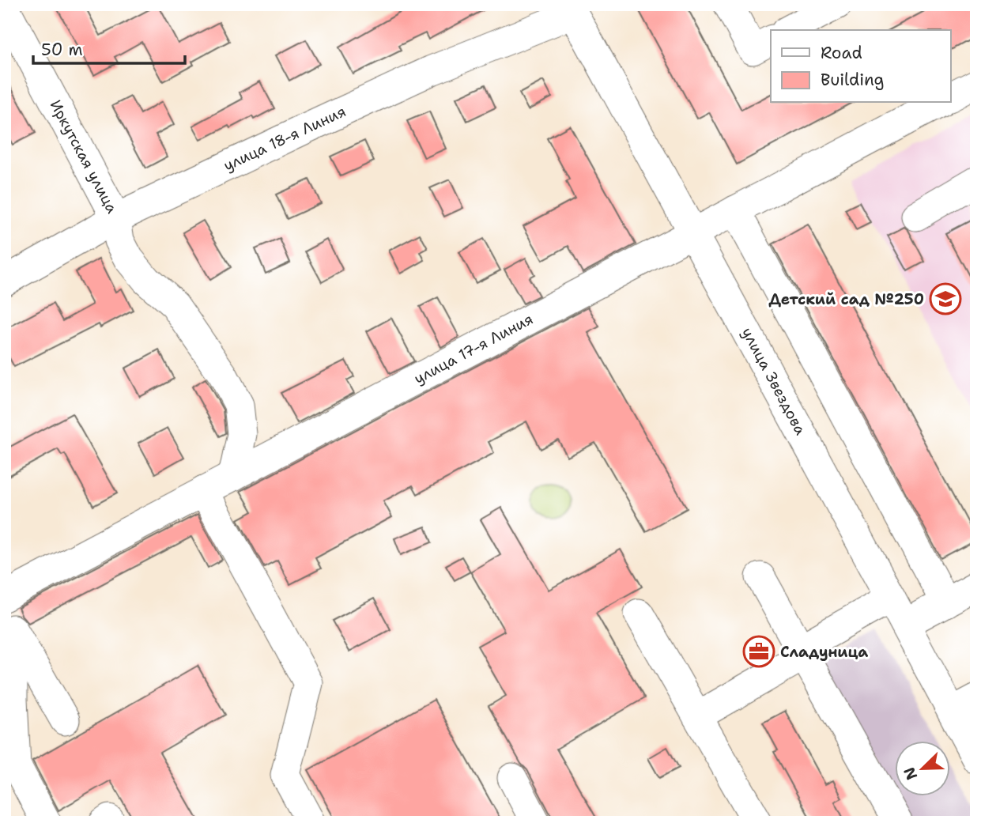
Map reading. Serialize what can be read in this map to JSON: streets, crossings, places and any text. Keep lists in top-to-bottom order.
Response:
{
  "streets": {
    "street": [
      "улица 18-я Линия",
      "Иркутская улица",
      "улица 17-я Линия",
      "улица Звездова"
    ]
  },
  "crossings": [
    ["улица 18-я Линия", "Иркутская улица"],
    ["улица 18-я Линия", "улица Звездова"],
    ["Иркутская улица", "улица 17-я Линия"],
    ["улица 17-я Линия", "улица Звездова"]
  ],
  "places": {
    "school or university": ["Детский сад №250"],
    "office": ["Сладуница"]
  },
  "legend": ["Road", "Building"],
  "scale_bar": "50 m",
  "north": "bottom left"
}
